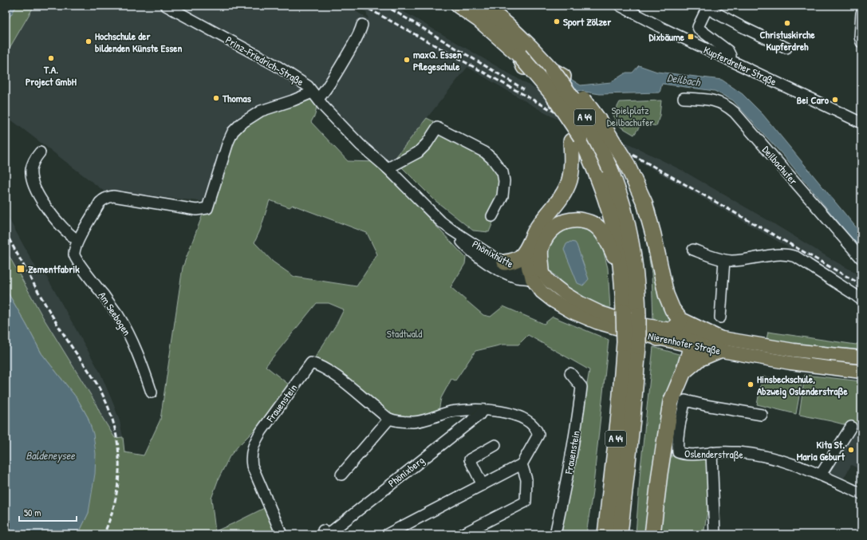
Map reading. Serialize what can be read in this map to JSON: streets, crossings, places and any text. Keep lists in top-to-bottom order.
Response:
{
  "streets": {
    "highway": ["A 44"],
    "main road": ["Nierenhofer Straße"],
    "street": [
      "Prinz-Friedrich-Straße",
      "Kupferdreher Straße",
      "Deilbachufer",
      "Phönixhütte",
      "Am Seebogen",
      "Frauenstein",
      "Oslenderstraße",
      "Phönixberg"
    ]
  },
  "crossings": [
    ["Prinz-Friedrich-Straße", "Phönixhütte"],
    ["Prinz-Friedrich-Straße", "Am Seebogen"],
    ["Phönixhütte", "Nierenhofer Straße"]
  ],
  "water": ["Deilbach", "Baldeneysee"],
  "parks": ["Spielplatz Deilbachufer", "Stadtwald"],
  "places": {
    "other": [
      "Sport Zölzer",
      "Christuskirche Kupferdreh",
      "Hochschule der bildenden Künste Essen",
      "T.A. Project GmbH",
      "maxQ. Essen Pflegeschule",
      "Thomas",
      "Bei Caro",
      "Hinsbeckschule, Abzweig Oslenderstraße",
      "Kita St. Maria Geburt"
    ],
    "transit": ["Dixbäume", "Zementfabrik"]
  },
  "scale_bar": "50 m"
}
